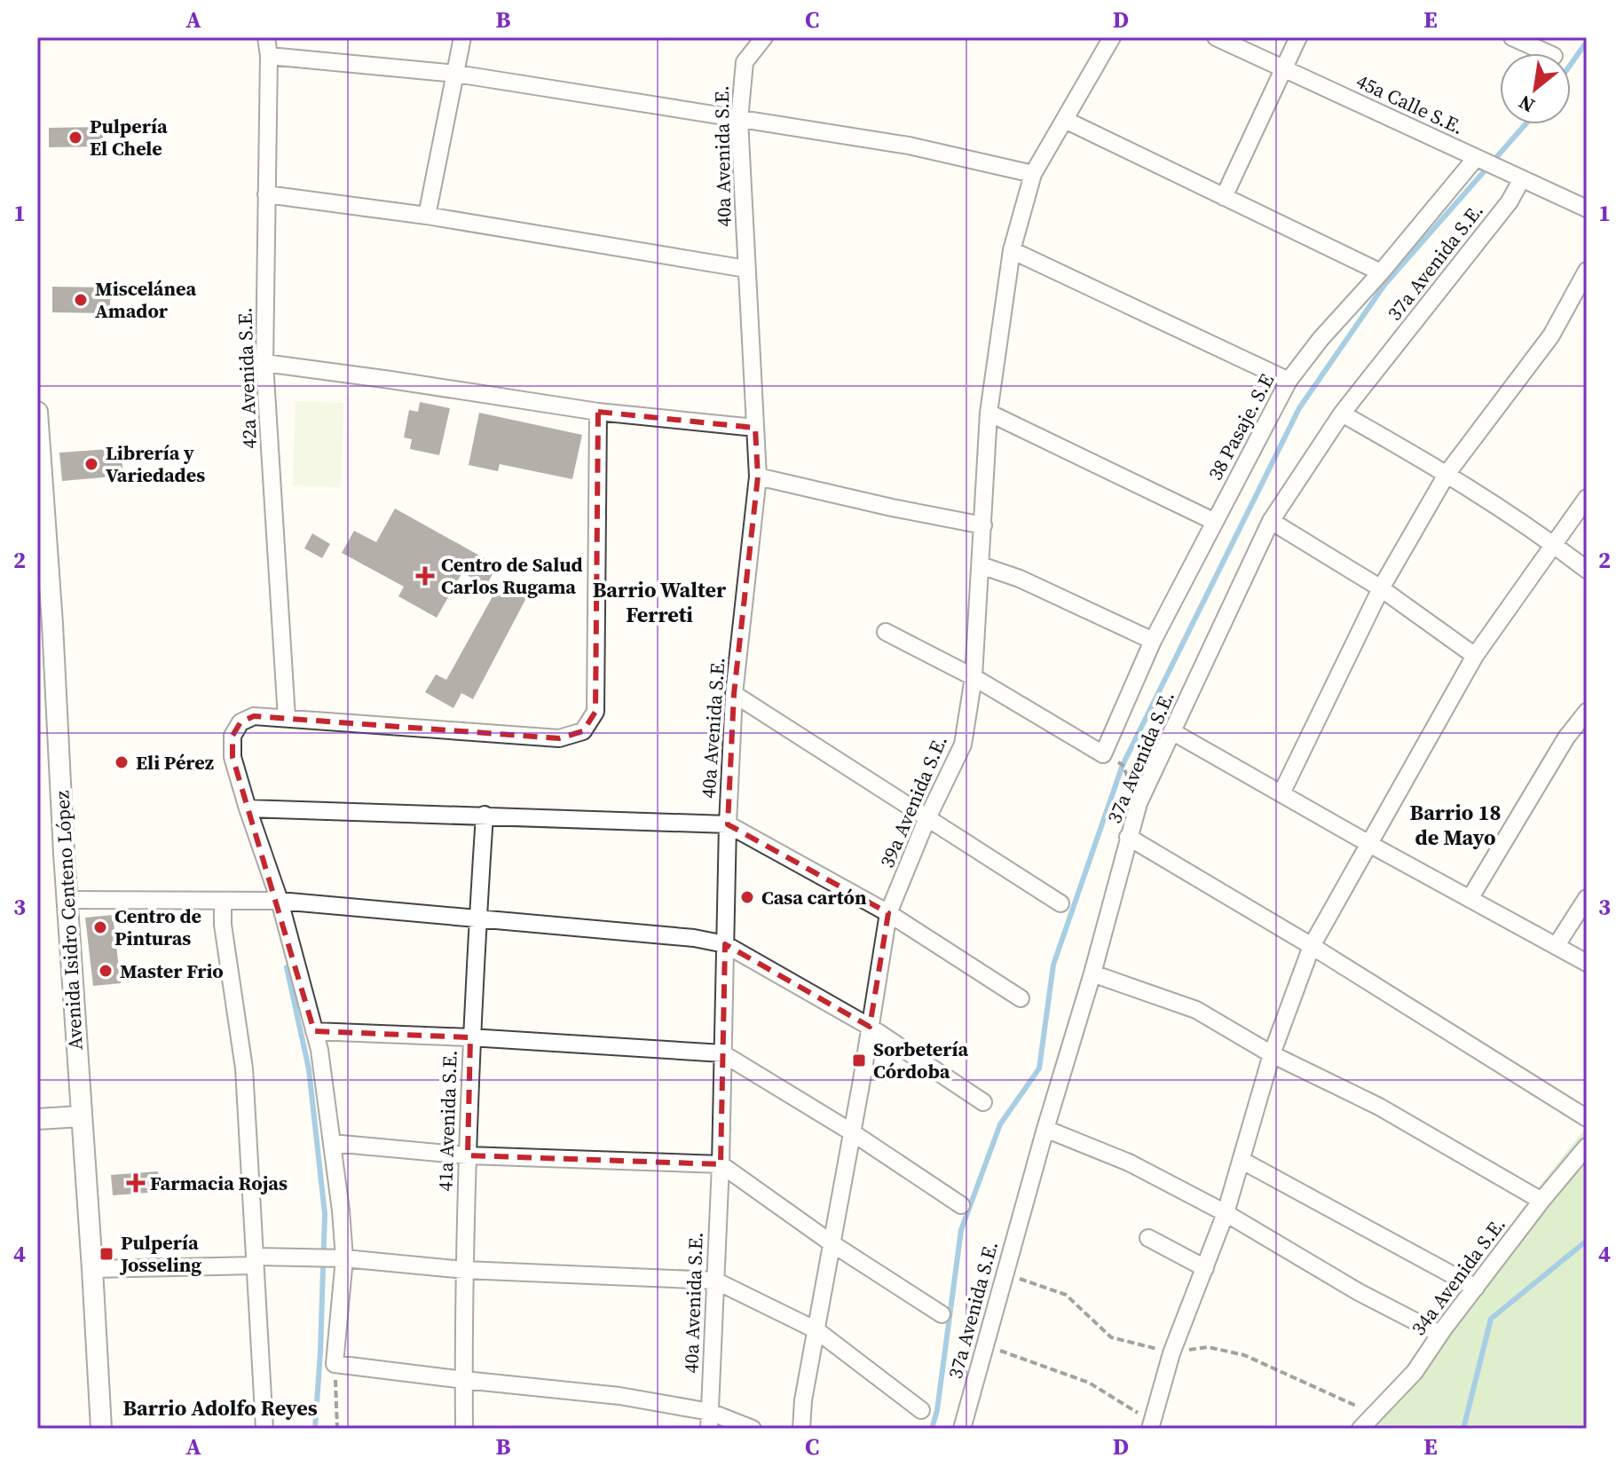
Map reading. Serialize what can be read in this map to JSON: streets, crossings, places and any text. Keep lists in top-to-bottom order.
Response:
{
  "streets": {
    "street": [
      "45a Calle S.E.",
      "40a Avenida S.E.",
      "37a Avenida S.E.",
      "42a Avenida S.E.",
      "38 Pasaje. S.E",
      "39a Avenida S.E.",
      "Avenida Isidro Centeno López",
      "41a Avenida S.E.",
      "34a Avenida S.E."
    ]
  },
  "crossings": [
    ["45a Calle S.E.", "37a Avenida S.E."],
    ["45a Calle S.E.", "38 Pasaje. S.E"]
  ],
  "districts": ["Barrio Walter Ferreti", "Barrio 18 de Mayo", "Barrio Adolfo Reyes"],
  "places": {
    "other": [
      "Pulpería El Chele",
      "Miscelánea Amador",
      "Librería y Variedades",
      "Eli Pérez",
      "Casa cartón",
      "Centro de Pinturas",
      "Master Frio"
    ],
    "health": ["Centro de Salud Carlos Rugama", "Farmacia Rojas"],
    "transit": ["Sorbetería Córdoba", "Pulpería Josseling"]
  },
  "north": "bottom left",
  "grid": {
    "columns": [
      "A",
      "B",
      "C",
      "D",
      "E"
    ],
    "rows": [
      "1",
      "2",
      "3",
      "4"
    ]
  }
}
